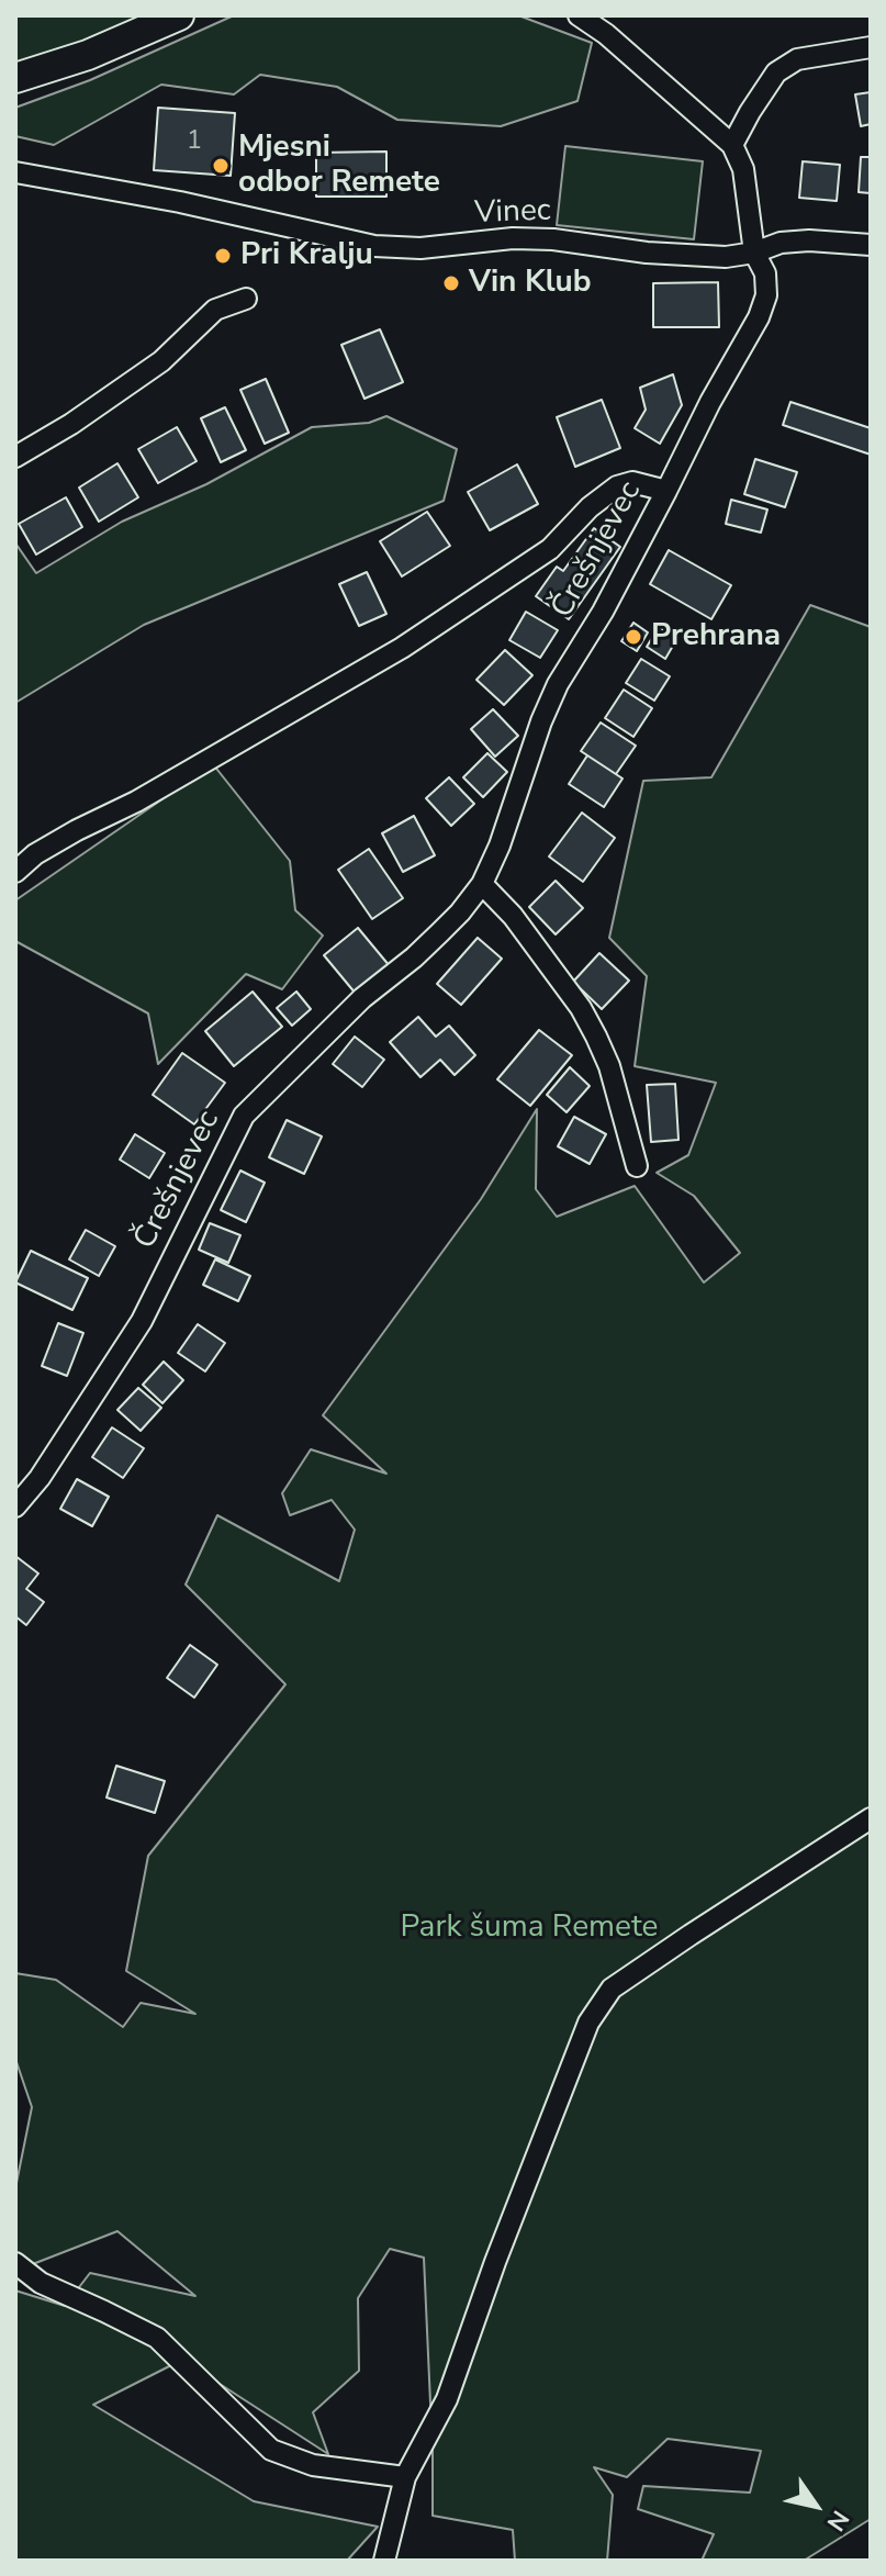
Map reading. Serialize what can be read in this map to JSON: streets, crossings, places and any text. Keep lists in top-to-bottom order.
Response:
{
  "streets": {
    "street": ["Vinec", "Črešnjevec"]
  },
  "crossings": [
    ["Vinec", "Črešnjevec"]
  ],
  "parks": ["Park šuma Remete"],
  "places": [
    "Mjesni odbor Remete",
    "Pri Kralju",
    "Vin Klub",
    "Prehrana"
  ],
  "house_numbers": ["1"],
  "north": "bottom right"
}
